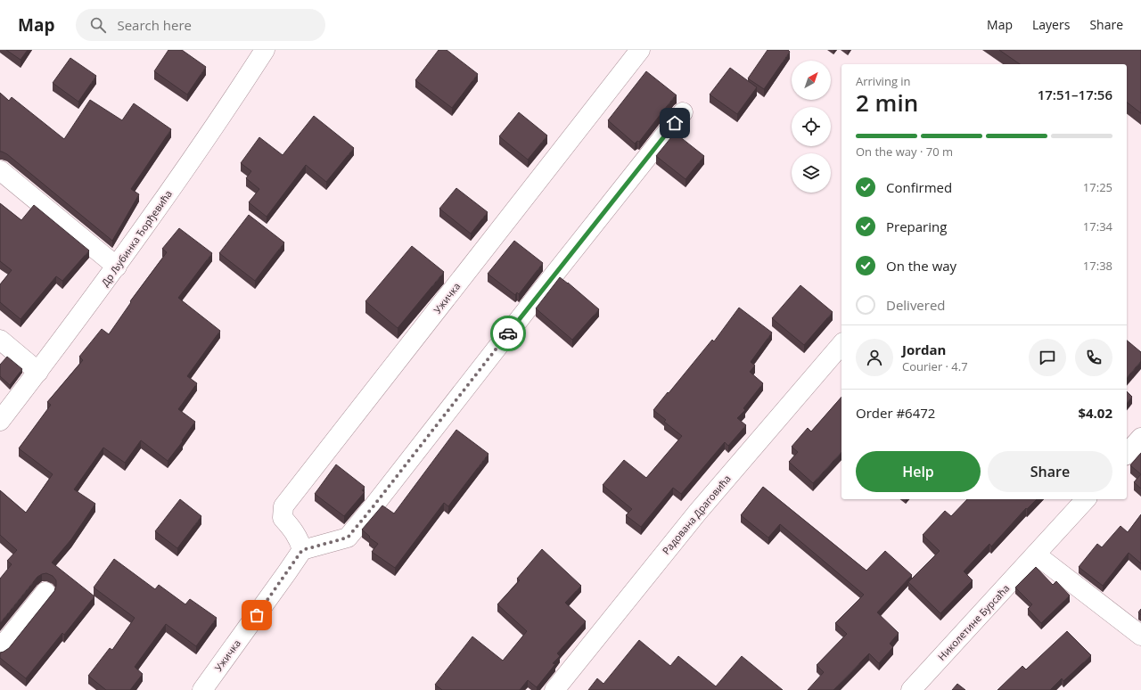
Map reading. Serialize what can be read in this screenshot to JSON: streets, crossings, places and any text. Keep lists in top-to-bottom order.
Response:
{
  "streets": {
    "street": [
      "Др Љубинка Ђорђевића",
      "Ужичка",
      "Радована Драговића",
      "Николетине Бурсаћа"
    ]
  },
  "north": "top right",
  "page": {
    "header": "Map",
    "search": "Search here",
    "nav": ["Map", "Layers", "Share"],
    "heading": ["2 min", "Arriving in", "17:51–17:56"],
    "panel": [
      "Jordan",
      "Courier · 4.7",
      "Order #6472",
      "$4.02"
    ],
    "bar": "On the way · 70 m",
    "list": [
      ["Confirmed", "17:25"],
      ["Preparing", "17:34"],
      ["On the way", "17:38"],
      "Delivered"
    ],
    "buttons": ["Help", "Share"]
  }
}
